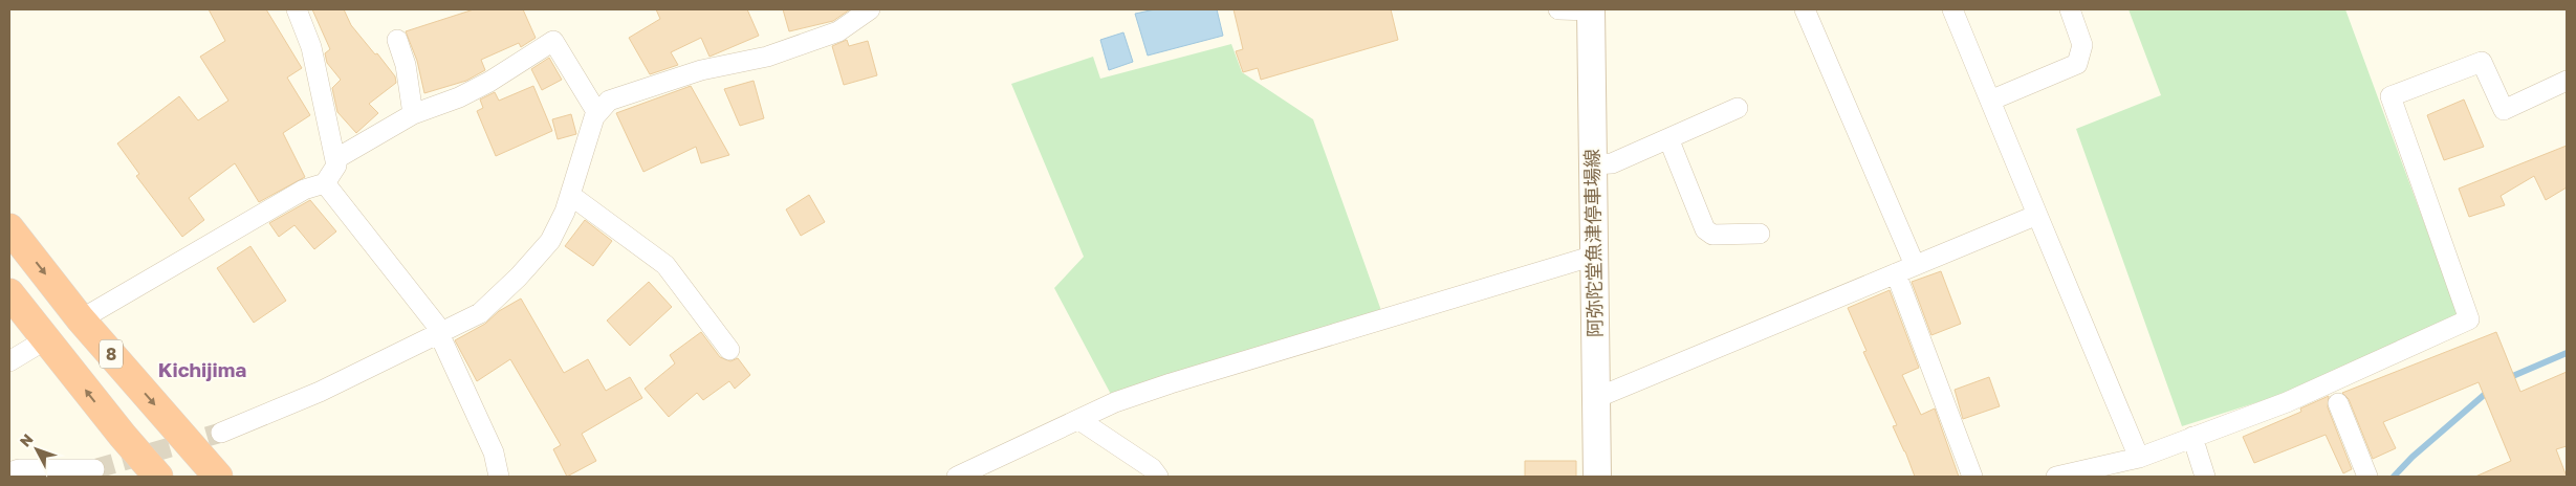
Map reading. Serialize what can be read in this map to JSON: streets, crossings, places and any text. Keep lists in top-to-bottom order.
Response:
{
  "streets": {
    "highway": ["8"],
    "main road": ["阿弥陀堂魚津停車場線"]
  },
  "districts": ["Kichijima"],
  "north": "top left"
}
